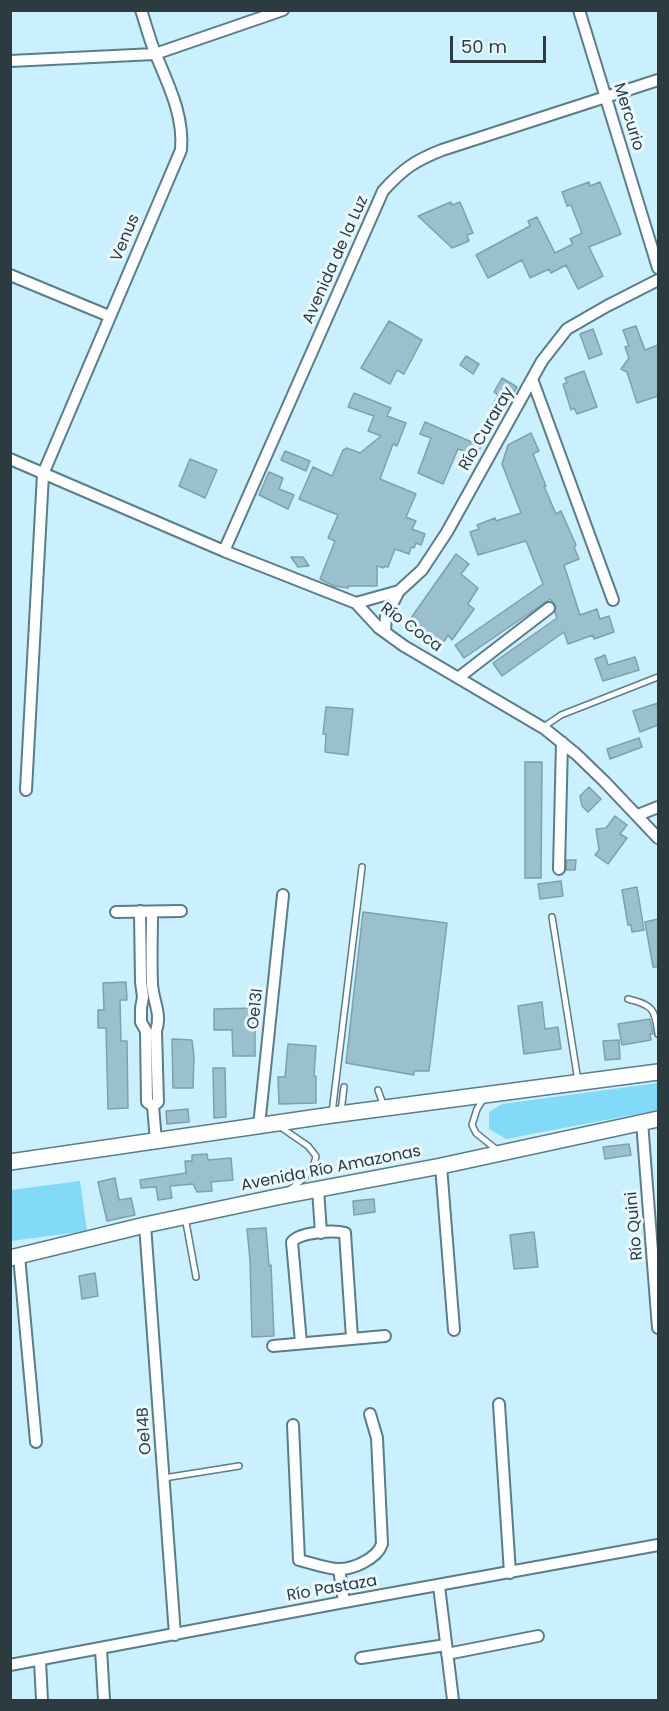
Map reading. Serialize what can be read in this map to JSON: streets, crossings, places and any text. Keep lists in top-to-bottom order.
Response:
{
  "streets": {
    "main road": ["Avenida Río Amazonas"],
    "street": [
      "Mercurio",
      "Venus",
      "Avenida de la Luz",
      "Río Curaray",
      "Río Coca",
      "Oe13I",
      "Río Quini",
      "Oe14B",
      "Río Pastaza"
    ]
  },
  "crossings": [
    ["Mercurio", "Avenida de la Luz"],
    ["Venus", "Río Coca"],
    ["Avenida de la Luz", "Río Coca"],
    ["Río Curaray", "Río Coca"],
    ["Avenida Río Amazonas", "Río Quini"],
    ["Avenida Río Amazonas", "Oe14B"],
    ["Oe14B", "Río Pastaza"]
  ],
  "scale_bar": "50 m"
}
